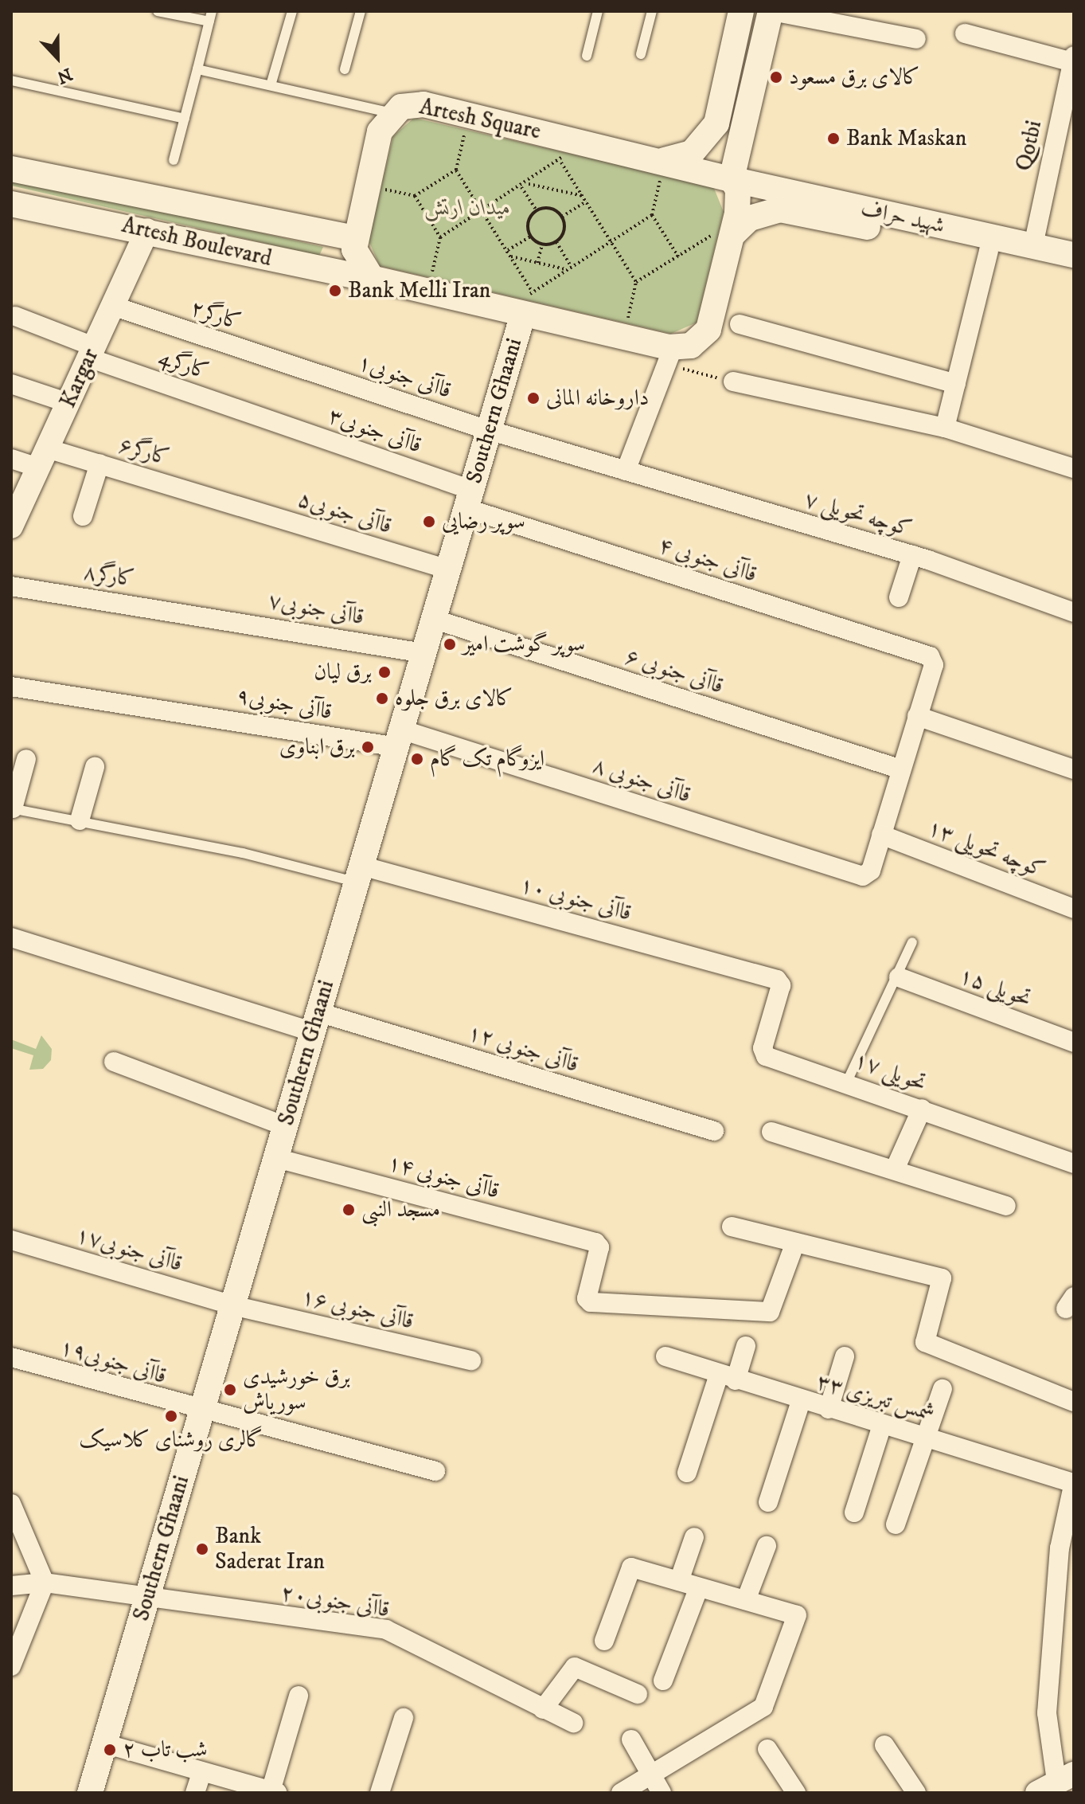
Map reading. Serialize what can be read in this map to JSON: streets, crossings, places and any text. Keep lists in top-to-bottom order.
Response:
{
  "streets": {
    "main road": [
      "Artesh Square",
      "شهید حراف",
      "Artesh Boulevard",
      "Southern Ghaani"
    ],
    "street": [
      "Qotbi",
      "کارگر۲",
      "4کارگر",
      "قاآنی جنوبی۱",
      "Kargar",
      "قاآنی جنوبی۳",
      "کارگر۶",
      "قاآنی جنوبی۵",
      "کوچه تحویلی ۷",
      "قاآنی جنوبی ۴",
      "کارگر۸",
      "قاآنی جنوبی۷",
      "قاآنی جنوبی ۶",
      "قاآنی جنوبی۹",
      "قاآنی جنوبی ۸",
      "کوچه تحویلی ۱۳",
      "قاآنی جنوبی ۱۰",
      "تحویلی ۱۵",
      "قاآنی جنوبی ۱۲",
      "تحویلی ۱۷",
      "قاآنی جنوبی ۱۴",
      "قاآنی جنوبی۱۷",
      "قاآنی جنوبی ۱۶",
      "قاآنی جنوبی۱۹",
      "شمس تبریزی ۳۳",
      "۲۰قاآنی جنوبی"
    ]
  },
  "crossings": [
    ["Artesh Square", "شهید حراف"],
    ["Artesh Square", "Artesh Boulevard"],
    ["Qotbi", "شهید حراف"],
    ["Artesh Boulevard", "Kargar"],
    ["کارگر۲", "قاآنی جنوبی۱"],
    ["کارگر۲", "Kargar"],
    ["4کارگر", "Kargar"],
    ["4کارگر", "قاآنی جنوبی۳"],
    ["قاآنی جنوبی۱", "Southern Ghaani"],
    ["قاآنی جنوبی۱", "کوچه تحویلی ۷"],
    ["Kargar", "کارگر۶"],
    ["Southern Ghaani", "قاآنی جنوبی۳"],
    ["Southern Ghaani", "قاآنی جنوبی۵"],
    ["Southern Ghaani", "قاآنی جنوبی ۴"],
    ["Southern Ghaani", "قاآنی جنوبی۷"],
    ["Southern Ghaani", "قاآنی جنوبی ۶"],
    ["Southern Ghaani", "قاآنی جنوبی۹"],
    ["Southern Ghaani", "قاآنی جنوبی ۸"],
    ["Southern Ghaani", "قاآنی جنوبی ۱۰"],
    ["Southern Ghaani", "قاآنی جنوبی ۱۲"],
    ["Southern Ghaani", "قاآنی جنوبی ۱۴"],
    ["Southern Ghaani", "قاآنی جنوبی۱۷"],
    ["Southern Ghaani", "قاآنی جنوبی ۱۶"],
    ["Southern Ghaani", "قاآنی جنوبی۱۹"],
    ["Southern Ghaani", "۲۰قاآنی جنوبی"],
    ["قاآنی جنوبی۳", "قاآنی جنوبی ۴"],
    ["کارگر۶", "قاآنی جنوبی۵"],
    ["کارگر۸", "قاآنی جنوبی۷"],
    ["قاآنی جنوبی۹", "قاآنی جنوبی ۸"],
    ["قاآنی جنوبی ۸", "کوچه تحویلی ۱۳"],
    ["قاآنی جنوبی ۱۰", "تحویلی ۱۷"],
    ["قاآنی جنوبی۱۷", "قاآنی جنوبی ۱۶"]
  ],
  "parks": ["میدان ارتش"],
  "places": [
    "کالای برق مسعود",
    "Bank Maskan",
    "Bank Melli Iran",
    "داروخانه المانی",
    "سوپر رضایی",
    "سوپر گوشت امیر",
    "برق لیان",
    "کالای برق جلوه",
    "برق ابناوی",
    "ایزوگام تک گام",
    "مسجد النبی",
    "برق خورشیدی سوریاش",
    "گالری روشنای کلاسیک",
    "Bank Saderat Iran",
    "شب تاب ۲"
  ],
  "north": "bottom"
}
